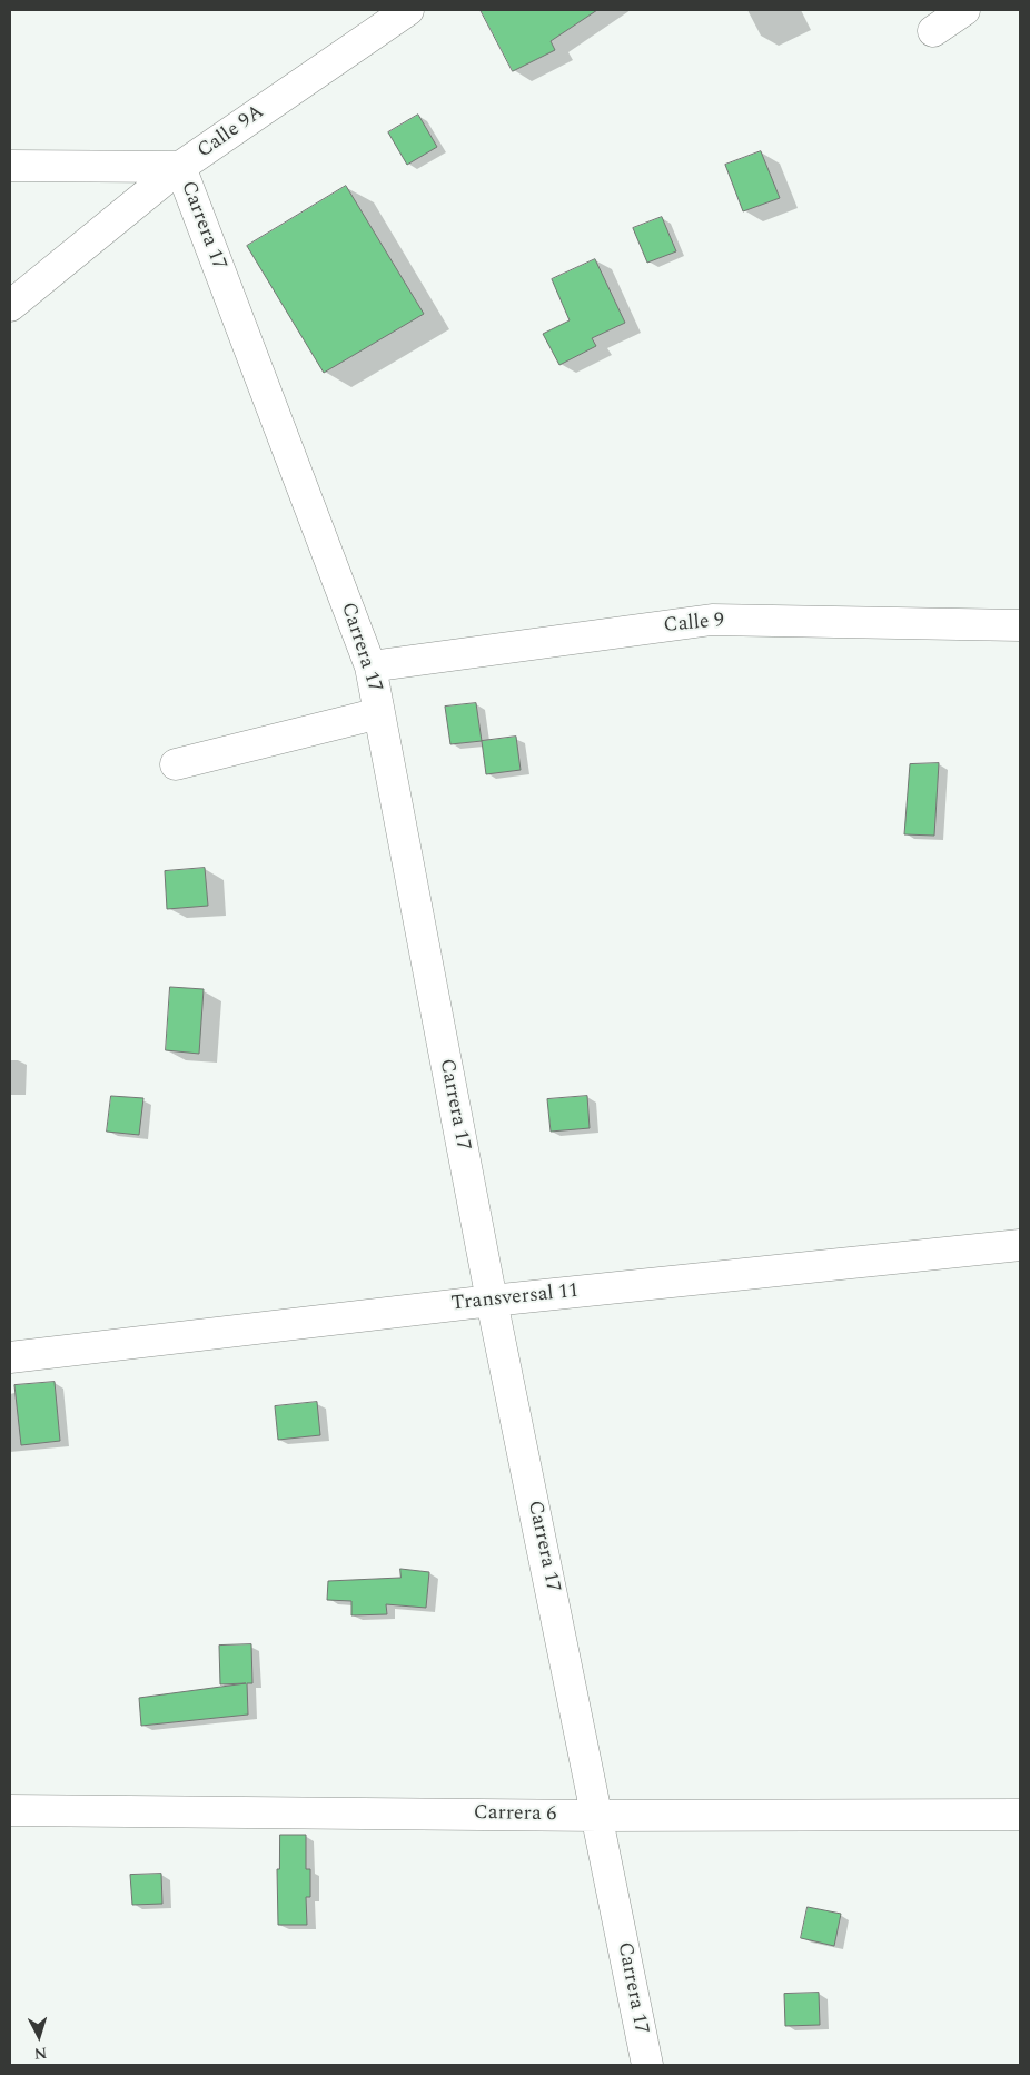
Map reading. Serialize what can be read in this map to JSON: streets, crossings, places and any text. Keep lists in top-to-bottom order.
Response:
{
  "streets": {
    "street": [
      "Calle 9A",
      "Carrera 17",
      "Calle 9",
      "Transversal 11",
      "Carrera 6"
    ]
  },
  "crossings": [
    ["Calle 9A", "Carrera 17"],
    ["Carrera 17", "Calle 9"],
    ["Carrera 17", "Transversal 11"],
    ["Carrera 17", "Carrera 6"]
  ],
  "north": "bottom"
}
